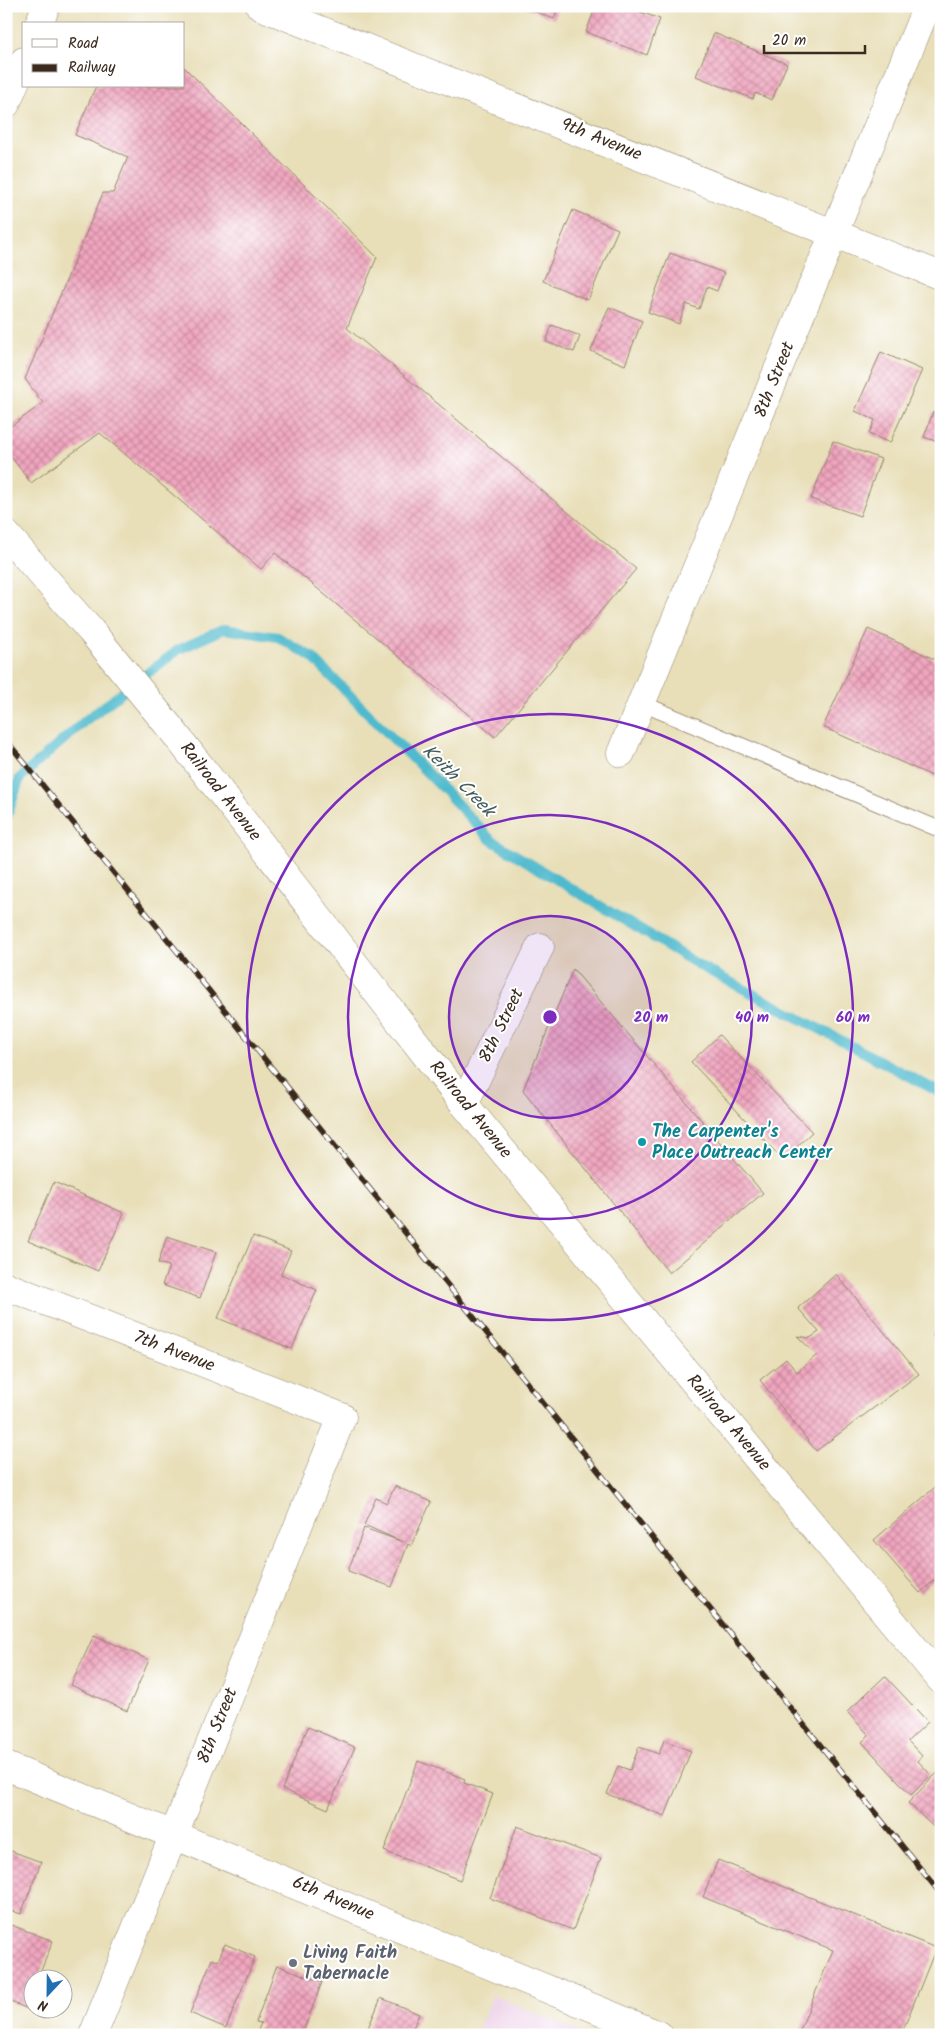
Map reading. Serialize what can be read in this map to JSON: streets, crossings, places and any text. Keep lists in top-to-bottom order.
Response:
{
  "streets": {
    "street": [
      "9th Avenue",
      "8th Street",
      "Railroad Avenue",
      "7th Avenue",
      "6th Avenue"
    ]
  },
  "crossings": [
    ["9th Avenue", "8th Street"],
    ["8th Street", "Railroad Avenue"],
    ["8th Street", "7th Avenue"],
    ["8th Street", "6th Avenue"]
  ],
  "water": ["Keith Creek"],
  "places": ["The Carpenter's Place Outreach Center", "Living Faith Tabernacle"],
  "legend": ["Road", "Railway"],
  "scale_bar": "20 m",
  "north": "bottom",
  "rings": ["20 m", "40 m", "60 m"]
}
